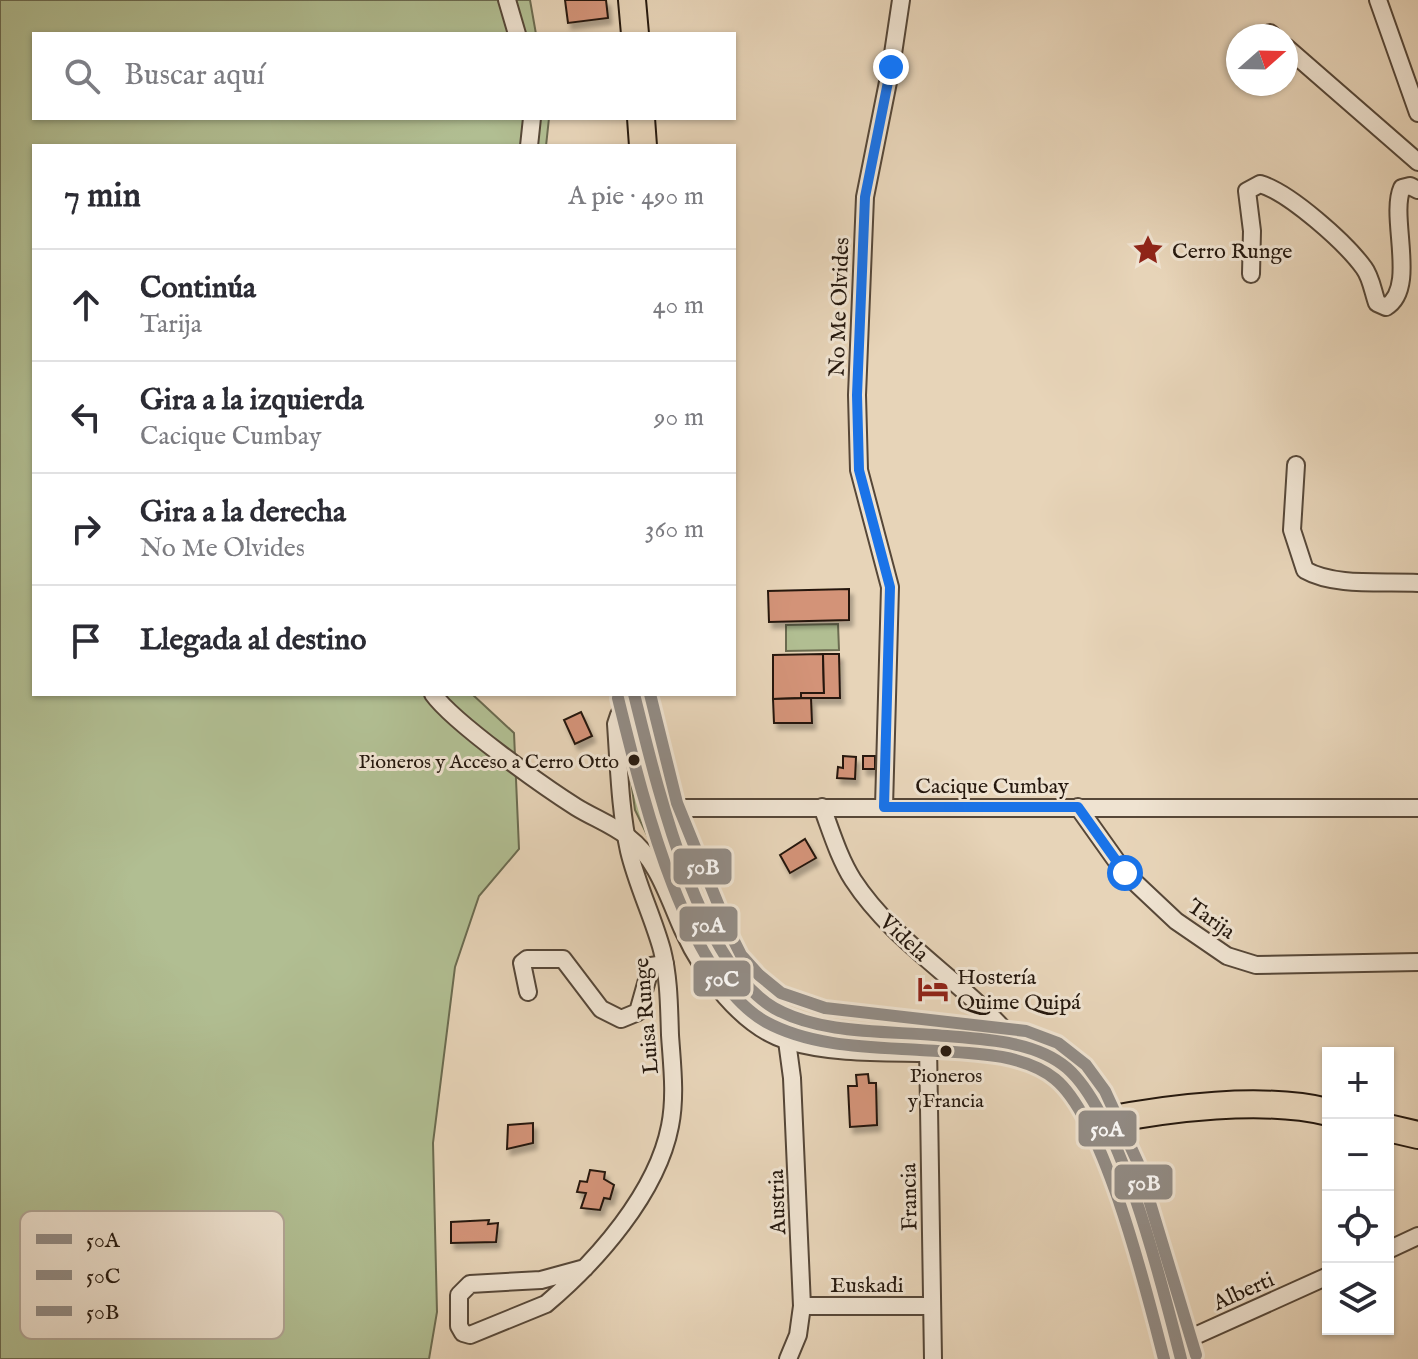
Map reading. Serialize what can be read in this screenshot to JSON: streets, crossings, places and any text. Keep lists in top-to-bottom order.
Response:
{
  "streets": {
    "street": [
      "No Me Olvides",
      "Cacique Cumbay",
      "Tarija",
      "Videla",
      "Luisa Runge",
      "Francia",
      "Austria",
      "Euskadi",
      "Alberti"
    ]
  },
  "crossings": [
    ["No Me Olvides", "Cacique Cumbay"],
    ["Cacique Cumbay", "Tarija"],
    ["Cacique Cumbay", "Videla"],
    ["Francia", "Euskadi"],
    ["Austria", "Euskadi"]
  ],
  "places": {
    "place": ["Cerro Runge"],
    "other": ["Pioneros y Acceso a Cerro Otto", "Pioneros y Francia"],
    "hotel": ["Hostería Quime Quipá"]
  },
  "lines": ["transit line 50A", "transit line 50B", "transit line 50C"],
  "legend": ["50A", "50C", "50B"],
  "north": "right",
  "page": {
    "search": "Buscar aquí",
    "heading": ["7 min", "A pie · 490 m"],
    "list": [
      ["Continúa", "Tarija", "40 m"],
      ["Gira a la izquierda", "Cacique Cumbay", "90 m"],
      ["Gira a la derecha", "No Me Olvides", "360 m"],
      "Llegada al destino"
    ],
    "map_buttons": ["+", "−"]
  }
}
